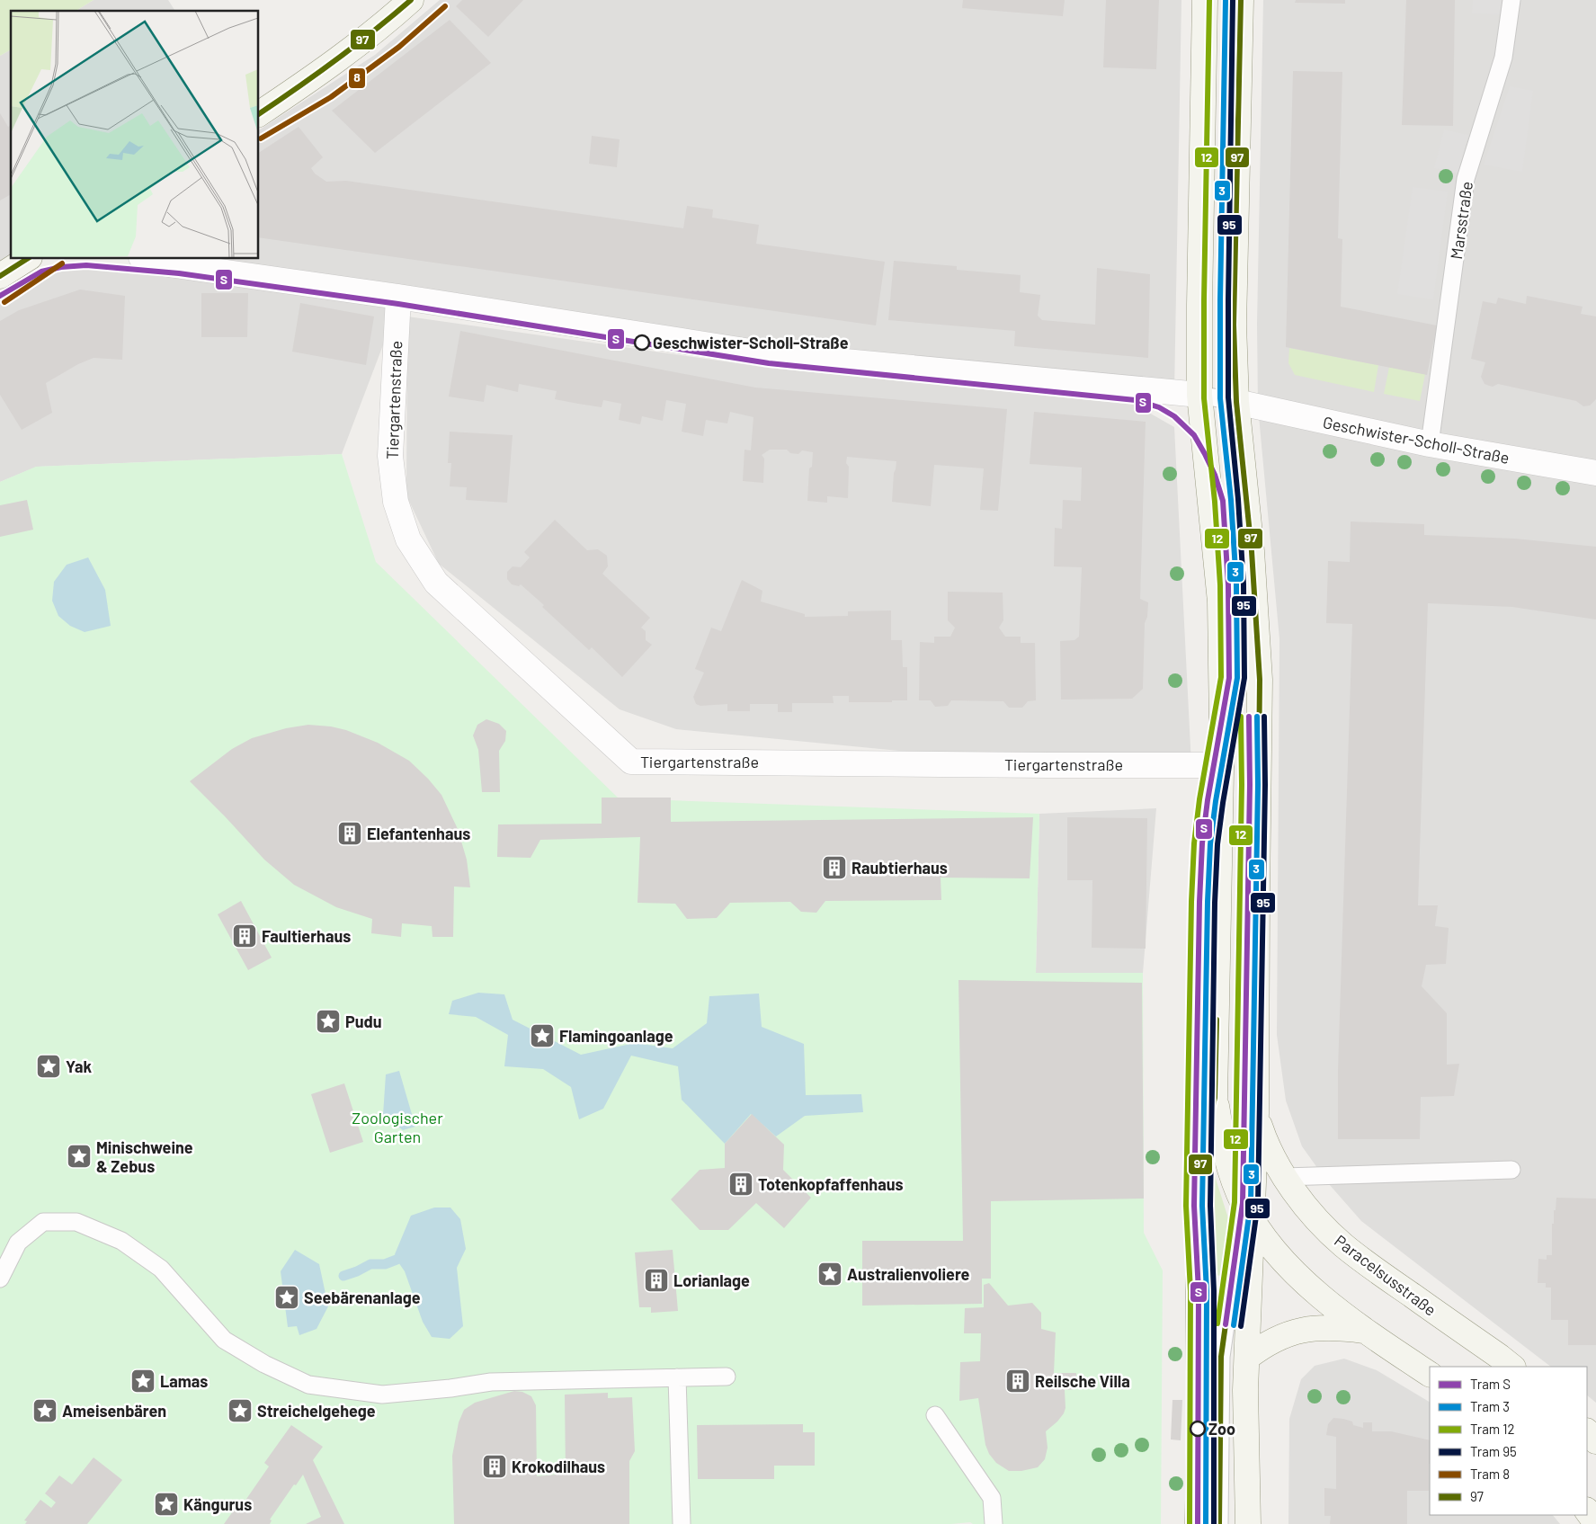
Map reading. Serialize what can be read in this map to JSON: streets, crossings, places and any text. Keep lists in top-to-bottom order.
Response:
{
  "streets": {
    "main road": ["Paracelsusstraße"],
    "street": ["Tiergartenstraße", "Geschwister-Scholl-Straße"],
    "lane": ["Marsstraße"]
  },
  "crossings": [
    ["Marsstraße", "Geschwister-Scholl-Straße"]
  ],
  "parks": ["Zoologischer Garten"],
  "places": {
    "other": ["Geschwister-Scholl-Straße", "Zoo"],
    "building": [
      "Elefantenhaus",
      "Raubtierhaus",
      "Faultierhaus",
      "Totenkopfaffenhaus",
      "Lorianlage",
      "Reilsche Villa",
      "Krokodilhaus"
    ],
    "place": [
      "Pudu",
      "Flamingoanlage",
      "Yak",
      "Minischweine & Zebus",
      "Australienvoliere",
      "Seebärenanlage",
      "Lamas",
      "Ameisenbären",
      "Streichelgehege",
      "Kängurus"
    ]
  },
  "lines": [
    "tram line 3",
    "tram line 12",
    "tram line 95",
    "transit line 97",
    "tram line 8",
    "tram line S"
  ],
  "legend": [
    "Tram S",
    "Tram 3",
    "Tram 12",
    "Tram 95",
    "Tram 8",
    "97"
  ]
}
